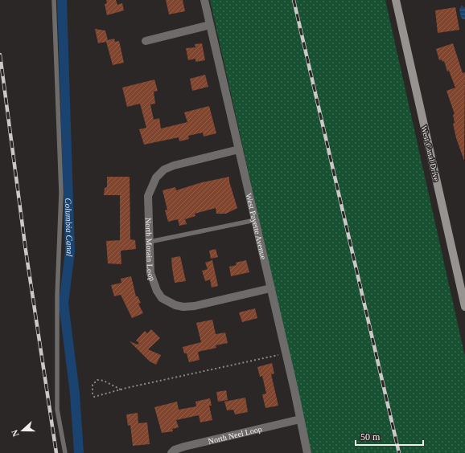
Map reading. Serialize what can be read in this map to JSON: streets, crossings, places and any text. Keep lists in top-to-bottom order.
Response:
{
  "streets": {
    "street": [
      "West Canal Drive",
      "West Payette Avenue",
      "North Morain Loop",
      "North Neel Loop"
    ]
  },
  "crossings": [
    ["West Payette Avenue", "North Morain Loop"],
    ["West Payette Avenue", "North Neel Loop"]
  ],
  "water": ["Columbia Canal"],
  "scale_bar": "50 m",
  "north": "left"
}
